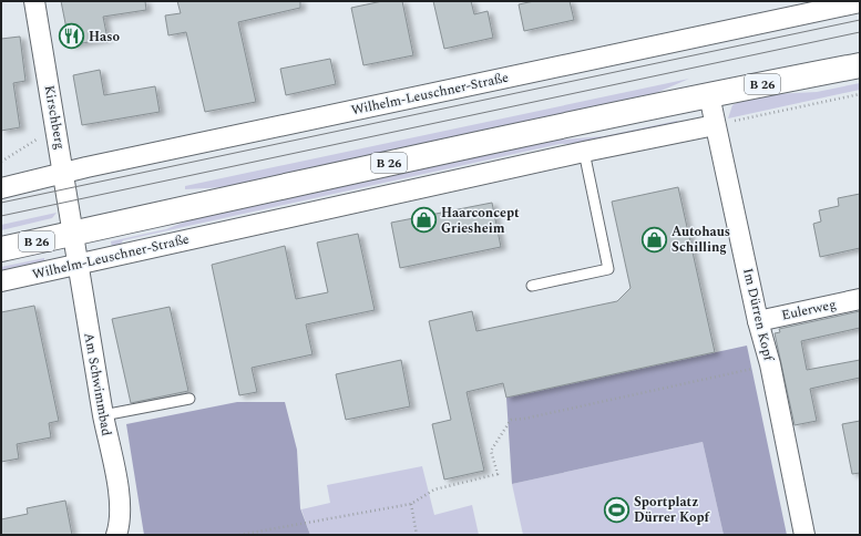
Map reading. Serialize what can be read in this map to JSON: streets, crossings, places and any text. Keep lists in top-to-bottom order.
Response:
{
  "streets": {
    "main road": ["B 26"],
    "street": [
      "Wilhelm-Leuschner-Straße",
      "Kirschberg",
      "Eulerweg",
      "Im Dürren Kopf",
      "Am Schwimmbad"
    ]
  },
  "crossings": [
    ["B 26", "Kirschberg"],
    ["B 26", "Im Dürren Kopf"],
    ["B 26", "Am Schwimmbad"],
    ["Wilhelm-Leuschner-Straße", "Kirschberg"],
    ["Wilhelm-Leuschner-Straße", "Im Dürren Kopf"],
    ["Wilhelm-Leuschner-Straße", "Am Schwimmbad"],
    ["Kirschberg", "Am Schwimmbad"],
    ["Eulerweg", "Im Dürren Kopf"]
  ],
  "places": {
    "restaurant": ["Haso"],
    "shop": ["Haarconcept Griesheim", "Autohaus Schilling"],
    "sports": ["Sportplatz Dürrer Kopf"]
  }
}
